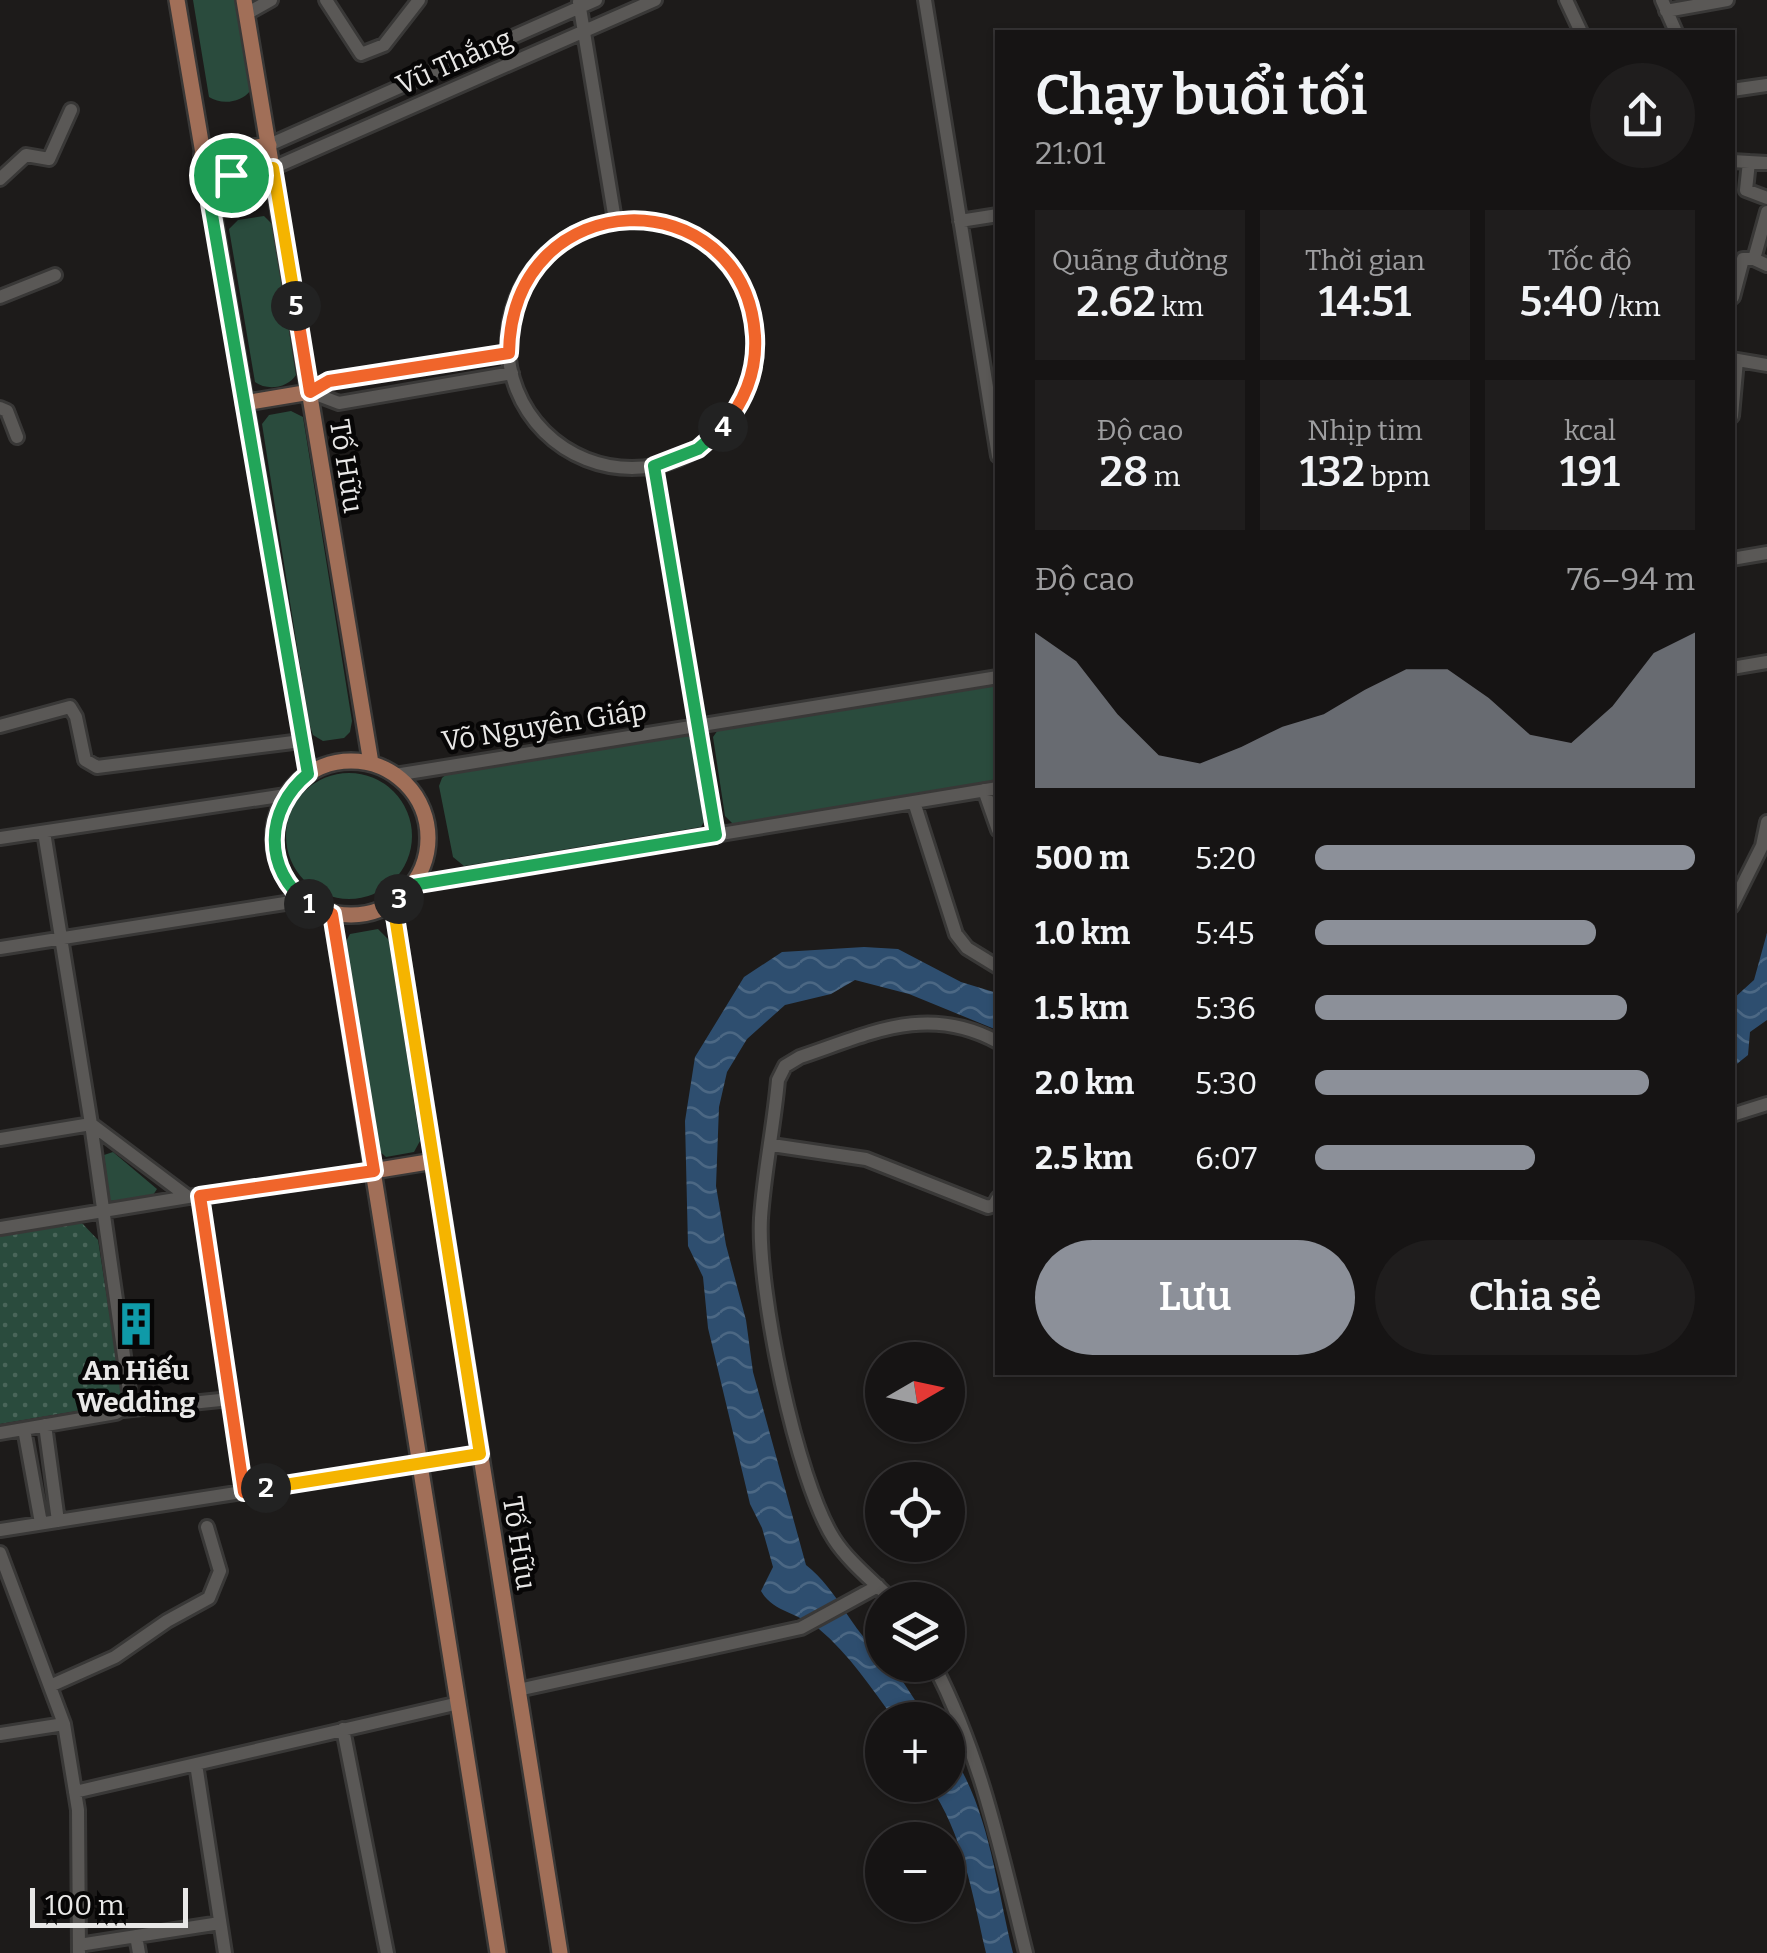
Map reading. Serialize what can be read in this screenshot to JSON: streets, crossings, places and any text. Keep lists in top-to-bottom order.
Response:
{
  "streets": {
    "main road": ["Tố Hữu"],
    "street": ["Vũ Thắng", "Võ Nguyên Giáp"]
  },
  "crossings": [
    ["Vũ Thắng", "Tố Hữu"],
    ["Tố Hữu", "Võ Nguyên Giáp"]
  ],
  "places": {
    "building": ["An Hiếu Wedding"]
  },
  "scale_bar": "100 m",
  "north": "right",
  "page": {
    "heading": ["Chạy buổi tối", "21:01"],
    "stats": [
      ["Quãng đường", "2.62 km"],
      ["Thời gian", "14:51"],
      ["Tốc độ", "5:40 /km"],
      ["Độ cao", "28 m"],
      ["Nhịp tim", "132 bpm"],
      ["kcal", "191"]
    ],
    "pins": [
      "5",
      "4",
      "3",
      "1",
      "2"
    ],
    "chart": ["Độ cao", "76–94 m"],
    "list": [
      {
        "name": "500 m",
        "note": "5:20"
      },
      {
        "name": "1.0 km",
        "note": "5:45"
      },
      {
        "name": "1.5 km",
        "note": "5:36"
      },
      {
        "name": "2.0 km",
        "note": "5:30"
      },
      {
        "name": "2.5 km",
        "note": "6:07"
      }
    ],
    "buttons": ["Lưu", "Chia sẻ"],
    "map_buttons": ["+", "−"],
    "scale": "100 m"
  }
}
